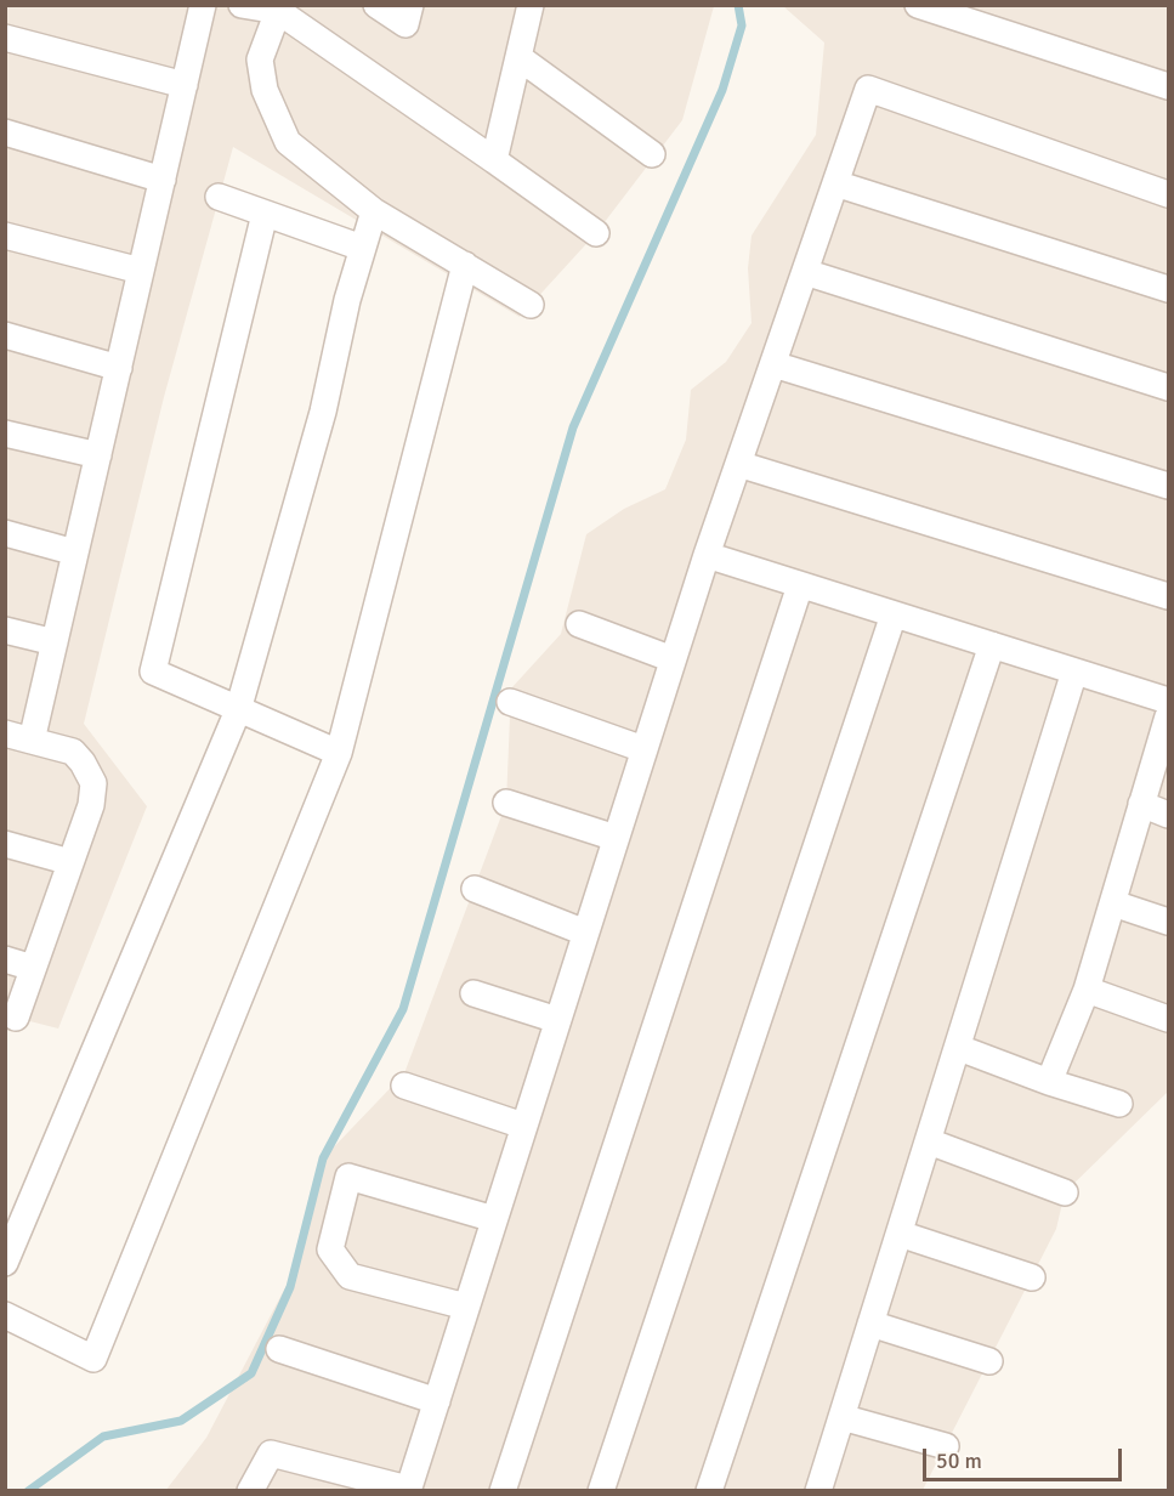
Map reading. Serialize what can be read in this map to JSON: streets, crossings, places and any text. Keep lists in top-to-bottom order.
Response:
{
  "scale_bar": "50 m"
}
